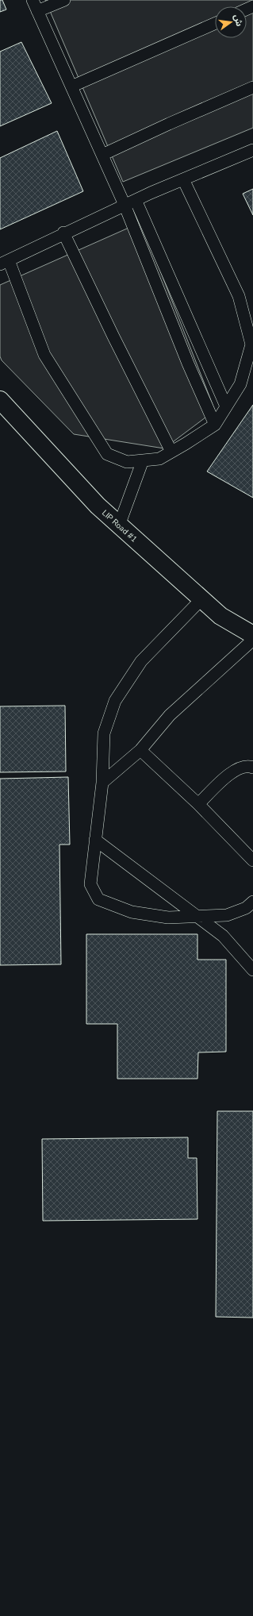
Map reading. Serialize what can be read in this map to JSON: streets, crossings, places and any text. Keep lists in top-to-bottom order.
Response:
{
  "streets": {
    "street": ["LIP Road #1"]
  },
  "north": "right"
}
